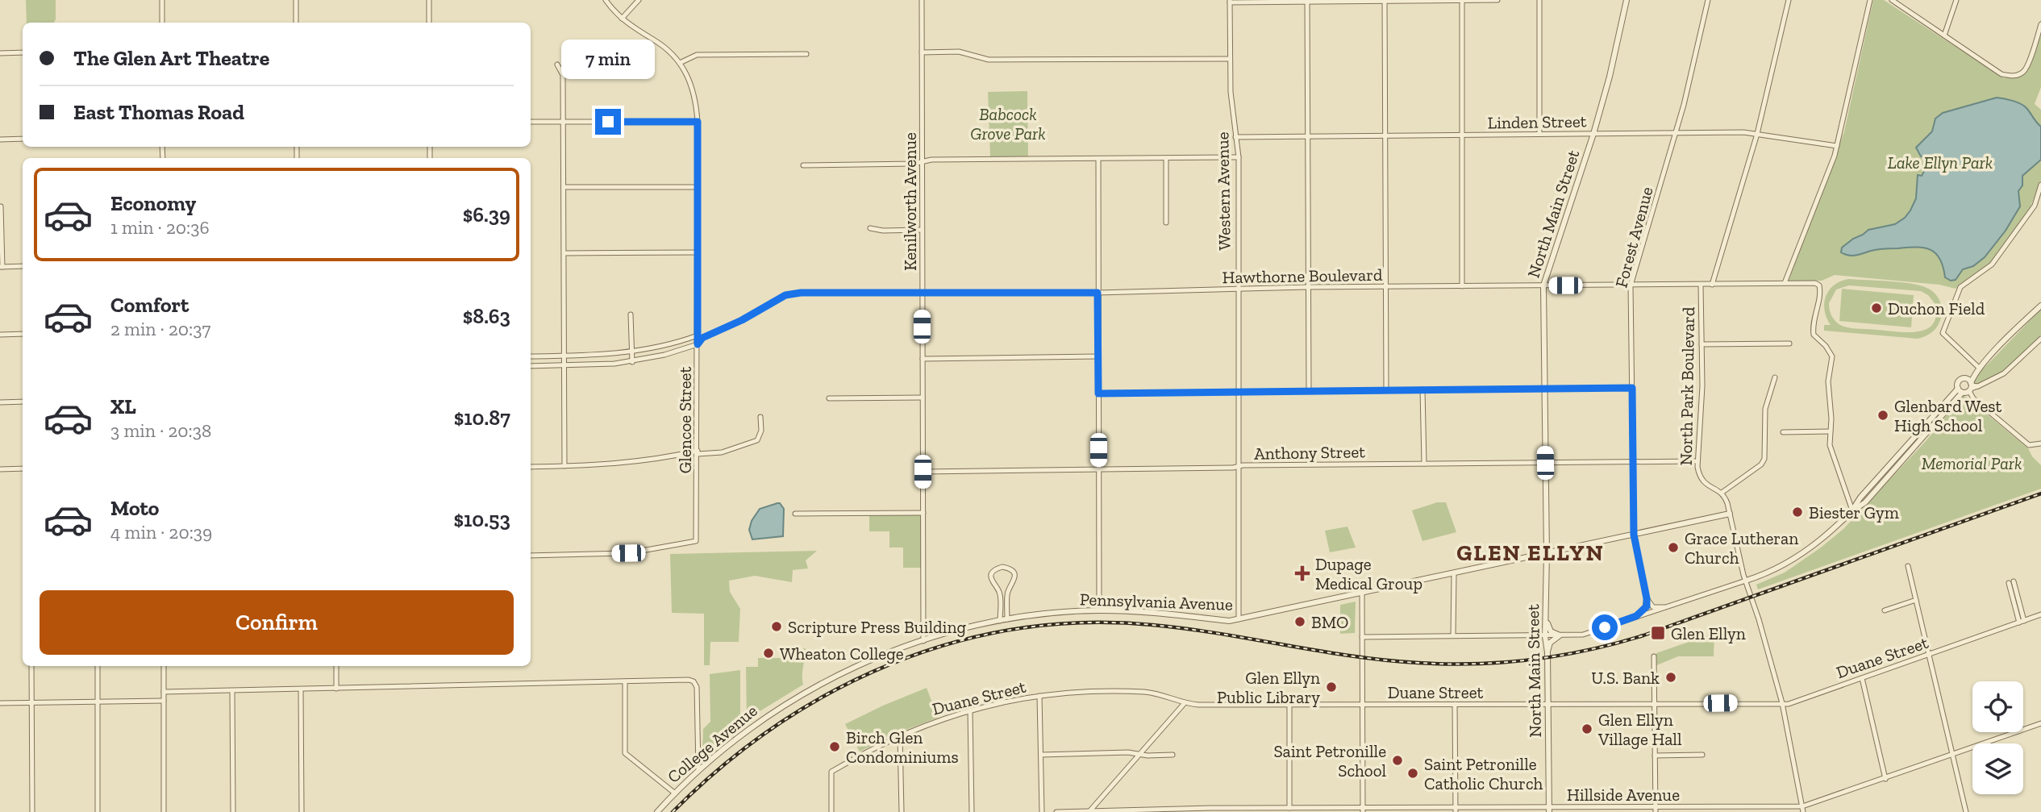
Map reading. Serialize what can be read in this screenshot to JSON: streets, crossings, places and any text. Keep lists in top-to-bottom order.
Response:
{
  "streets": {
    "street": [
      "Linden Street",
      "Western Avenue",
      "Kenilworth Avenue",
      "North Main Street",
      "Forest Avenue",
      "Hawthorne Boulevard",
      "North Park Boulevard",
      "Glencoe Street",
      "Anthony Street",
      "Pennsylvania Avenue",
      "Duane Street",
      "College Avenue",
      "Hillside Avenue"
    ]
  },
  "crossings": [
    ["Linden Street", "Western Avenue"],
    ["Linden Street", "North Main Street"],
    ["Linden Street", "Forest Avenue"],
    ["Western Avenue", "Hawthorne Boulevard"],
    ["Western Avenue", "Anthony Street"],
    ["Western Avenue", "Pennsylvania Avenue"],
    ["Kenilworth Avenue", "Hawthorne Boulevard"],
    ["Kenilworth Avenue", "Anthony Street"],
    ["Kenilworth Avenue", "Pennsylvania Avenue"],
    ["North Main Street", "Hawthorne Boulevard"],
    ["North Main Street", "Anthony Street"],
    ["North Main Street", "Pennsylvania Avenue"],
    ["North Main Street", "Duane Street"],
    ["North Main Street", "Hillside Avenue"],
    ["Forest Avenue", "Hawthorne Boulevard"],
    ["Forest Avenue", "Anthony Street"],
    ["Forest Avenue", "Pennsylvania Avenue"],
    ["Hawthorne Boulevard", "North Park Boulevard"],
    ["Hawthorne Boulevard", "Glencoe Street"],
    ["North Park Boulevard", "Anthony Street"],
    ["Pennsylvania Avenue", "College Avenue"]
  ],
  "districts": ["GLEN ELLYN"],
  "parks": ["Babcock Grove Park", "Lake Ellyn Park", "Memorial Park"],
  "places": {
    "other": [
      "Duchon Field",
      "Glenbard West High School",
      "Biester Gym",
      "Grace Lutheran Church",
      "BMO",
      "Scripture Press Building",
      "Wheaton College",
      "U.S. Bank",
      "Glen Ellyn Public Library",
      "Glen Ellyn Village Hall",
      "Birch Glen Condominiums",
      "Saint Petronille School",
      "Saint Petronille Catholic Church"
    ],
    "health": ["Dupage Medical Group"],
    "transit": ["Glen Ellyn"]
  },
  "page": {
    "banner": ["The Glen Art Theatre", "East Thomas Road"],
    "bubble": "7 min",
    "list": [
      {
        "name": "Economy",
        "note": "1 min · 20:36",
        "value": "$6.39"
      },
      {
        "name": "Comfort",
        "note": "2 min · 20:37",
        "value": "$8.63"
      },
      {
        "name": "XL",
        "note": "3 min · 20:38",
        "value": "$10.87"
      },
      {
        "name": "Moto",
        "note": "4 min · 20:39",
        "value": "$10.53"
      }
    ],
    "buttons": "Confirm"
  }
}
